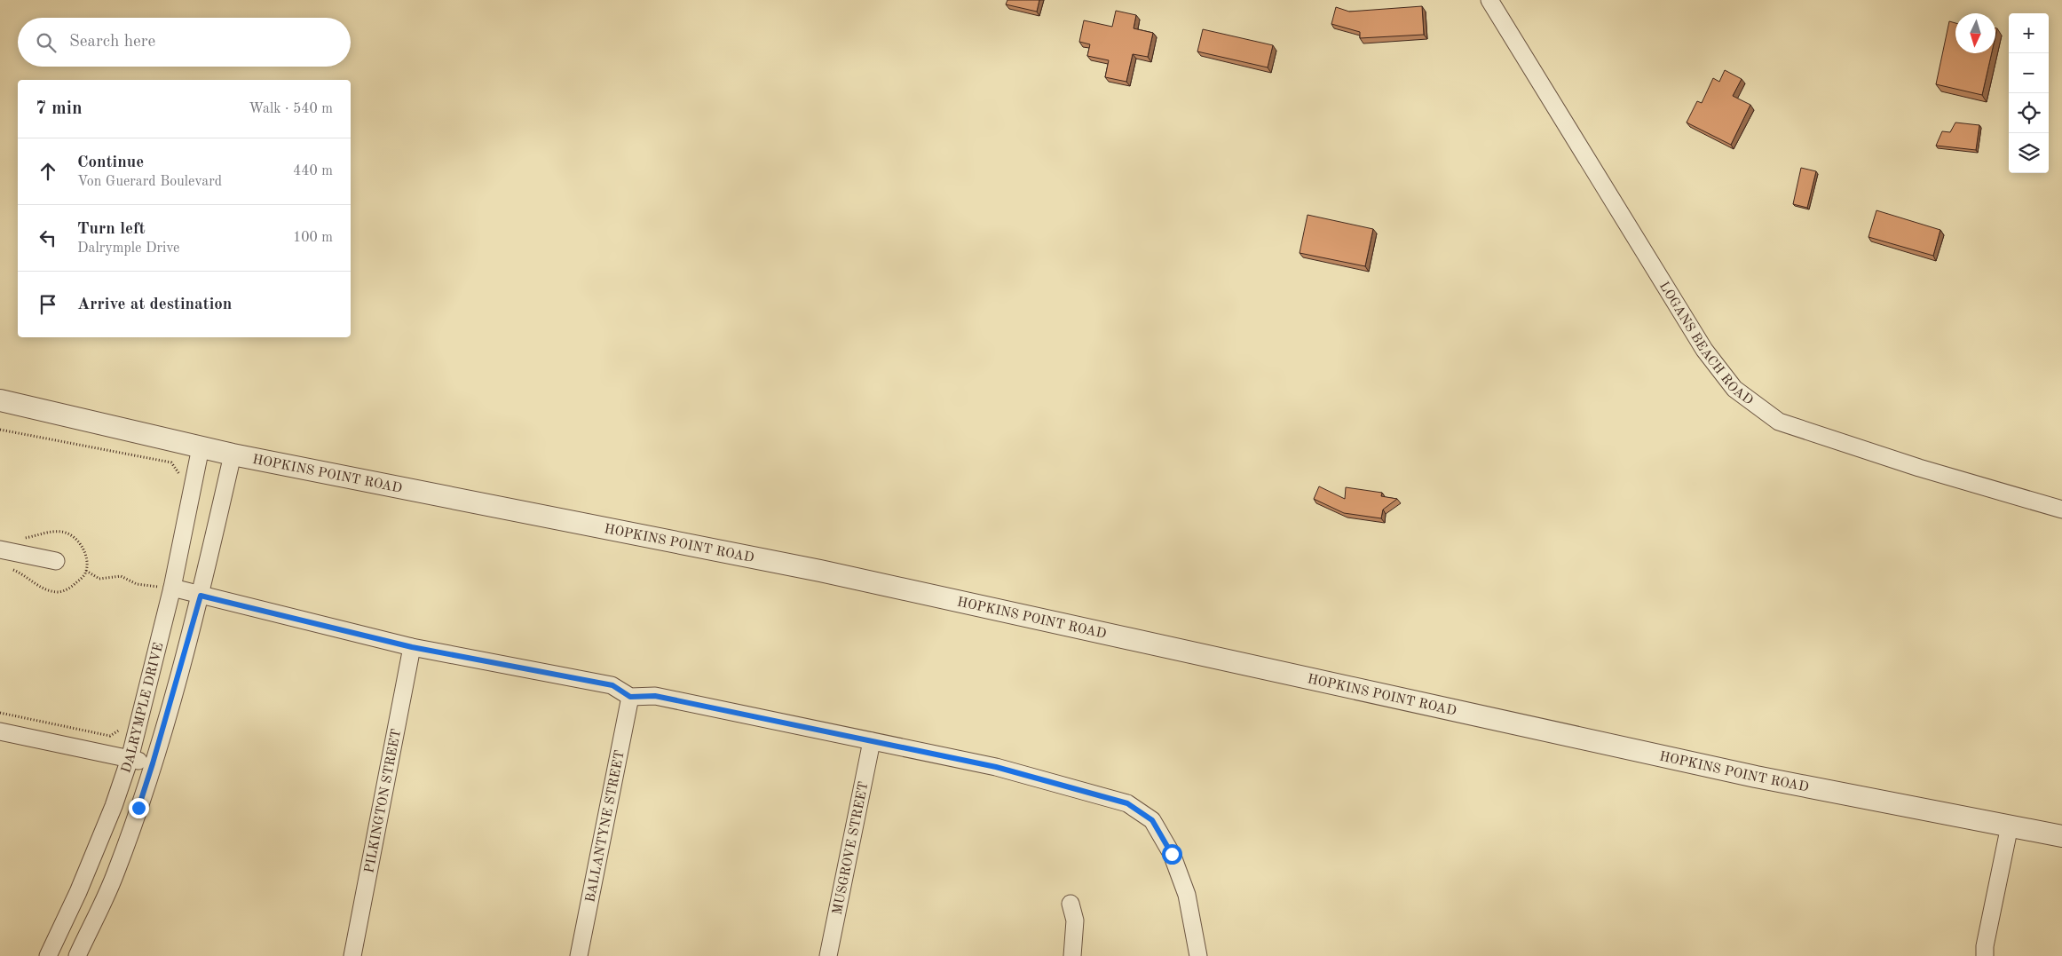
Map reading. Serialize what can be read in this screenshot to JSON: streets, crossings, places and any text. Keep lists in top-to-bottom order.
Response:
{
  "streets": {
    "street": [
      "LOGANS BEACH ROAD",
      "HOPKINS POINT ROAD",
      "DALRYMPLE DRIVE",
      "PILKINGTON STREET",
      "BALLANTYNE STREET",
      "MUSGROVE STREET"
    ]
  },
  "crossings": [
    ["HOPKINS POINT ROAD", "DALRYMPLE DRIVE"]
  ],
  "north": "bottom",
  "page": {
    "map_buttons": ["+", "−"],
    "search": "Search here",
    "heading": ["7 min", "Walk · 540 m"],
    "list": [
      ["Continue", "Von Guerard Boulevard", "440 m"],
      ["Turn left", "Dalrymple Drive", "100 m"],
      "Arrive at destination"
    ]
  }
}
